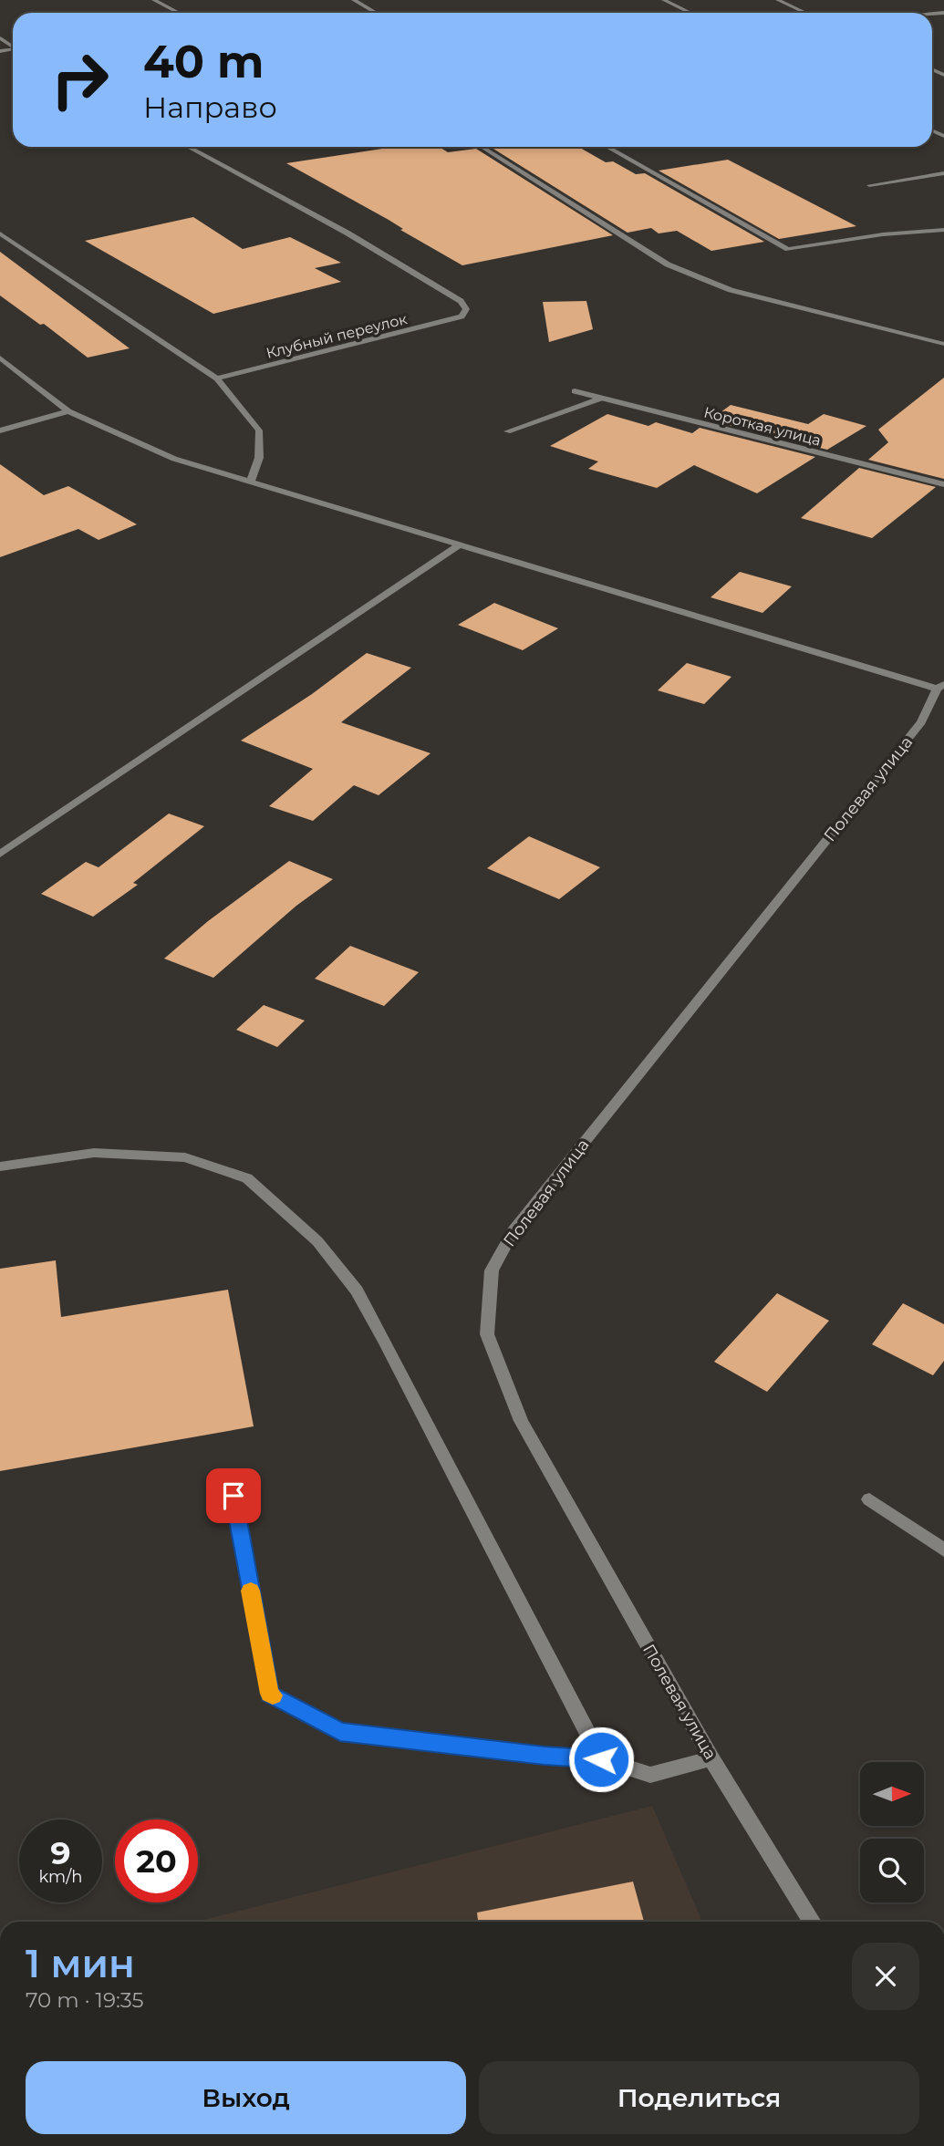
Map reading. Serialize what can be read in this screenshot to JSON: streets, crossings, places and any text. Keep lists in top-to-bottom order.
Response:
{
  "streets": {
    "street": ["Клубный переулок", "Короткая улица", "Полевая улица"]
  },
  "north": "right",
  "page": {
    "turn": ["40 m", "Направо"],
    "speed": "9 km/h",
    "limit": "20",
    "heading": ["1 мин", "70 m · 19:35"],
    "buttons": ["Выход", "Поделиться"]
  }
}
